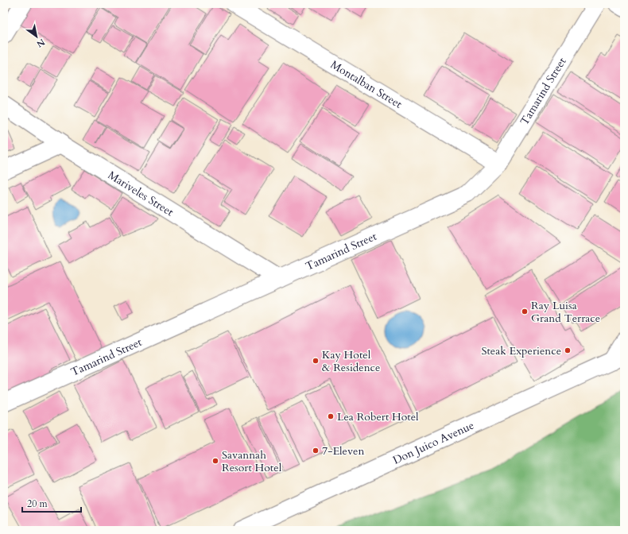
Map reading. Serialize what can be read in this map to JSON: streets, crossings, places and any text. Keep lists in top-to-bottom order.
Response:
{
  "streets": {
    "street": [
      "Montalban Street",
      "Tamarind Street",
      "Mariveles Street",
      "Don Juico Avenue"
    ]
  },
  "crossings": [
    ["Montalban Street", "Tamarind Street"],
    ["Tamarind Street", "Mariveles Street"]
  ],
  "places": [
    "Ray Luisa Grand Terrace",
    "Steak Experience",
    "Kay Hotel & Residence",
    "Lea Robert Hotel",
    "7-Eleven",
    "Savannah Resort Hotel"
  ],
  "scale_bar": "20 m",
  "north": "bottom right"
}
